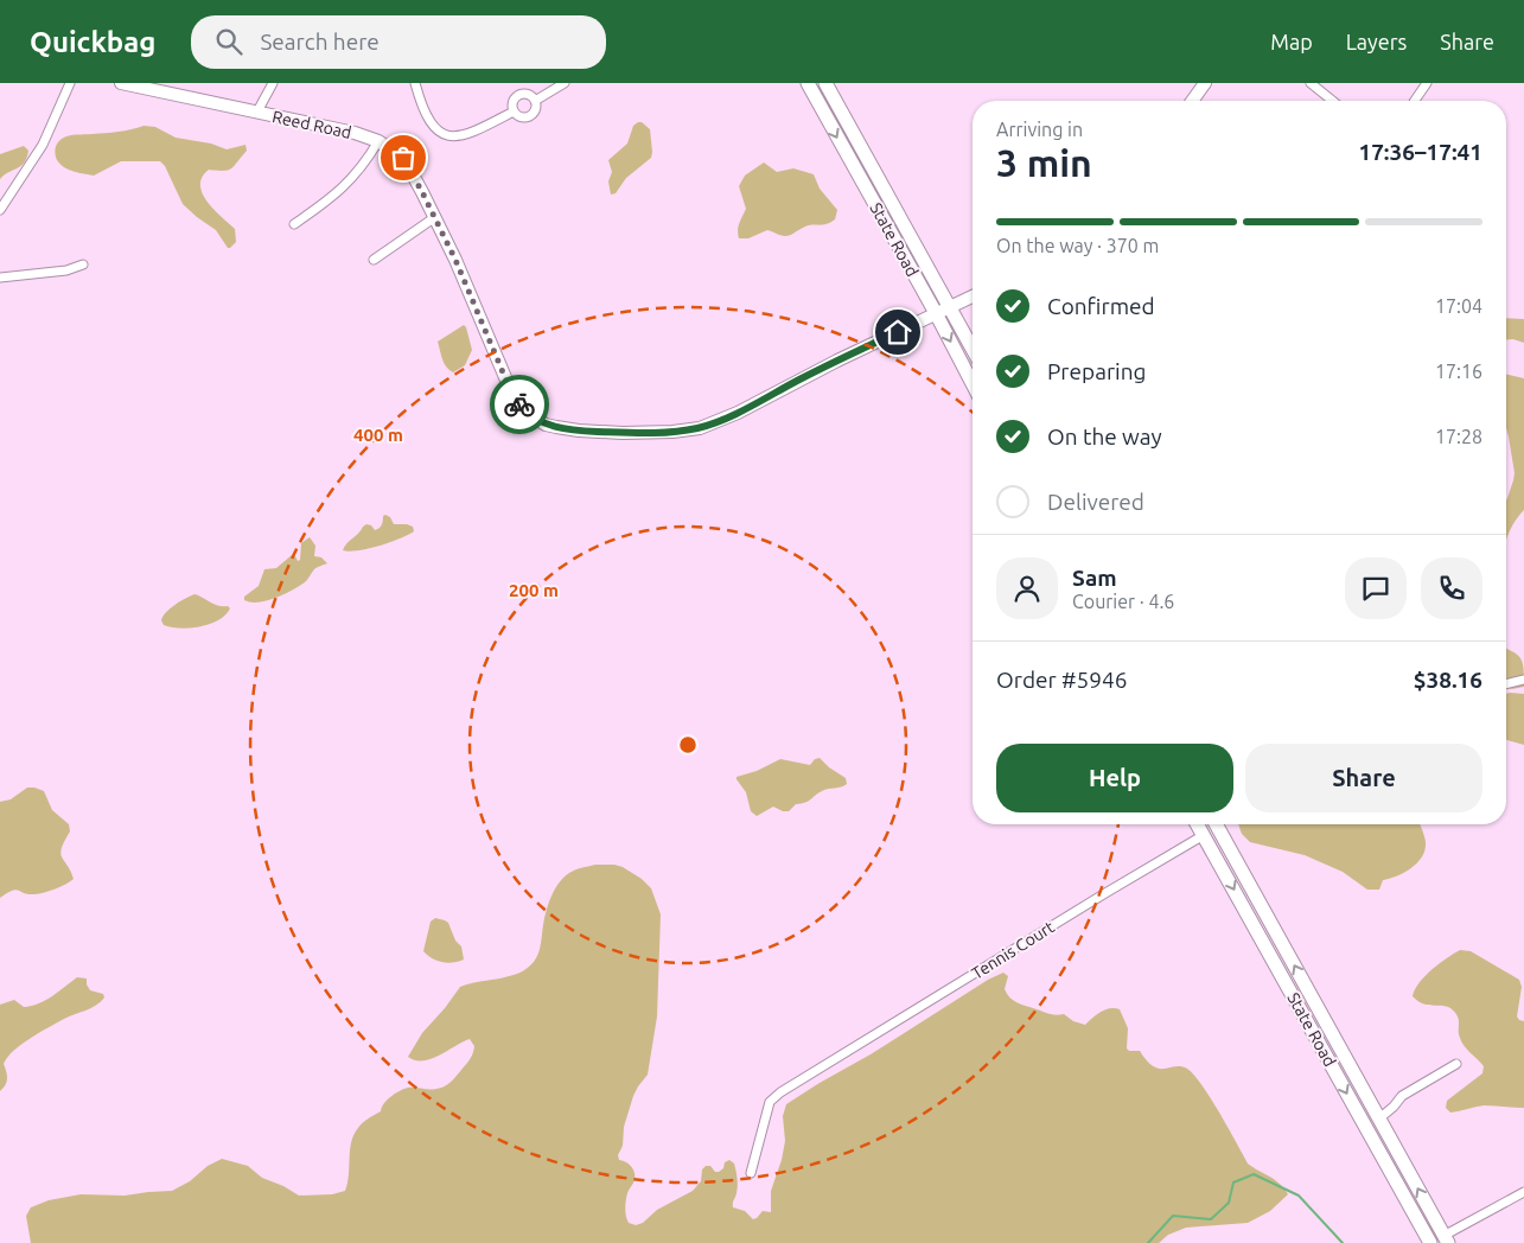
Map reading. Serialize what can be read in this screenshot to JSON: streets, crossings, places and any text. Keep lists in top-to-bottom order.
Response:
{
  "streets": {
    "main road": ["State Road"],
    "street": ["Reed Road", "Tennis Court"]
  },
  "crossings": [
    ["Reed Road", "State Road"],
    ["State Road", "Tennis Court"]
  ],
  "page": {
    "header": "Quickbag",
    "search": "Search here",
    "nav": ["Map", "Layers", "Share"],
    "heading": ["3 min", "Arriving in", "17:36–17:41"],
    "panel": [
      "Sam",
      "Courier · 4.6",
      "Order #5946",
      "$38.16"
    ],
    "bar": "On the way · 370 m",
    "list": [
      ["Confirmed", "17:04"],
      ["Preparing", "17:16"],
      ["On the way", "17:28"],
      "Delivered"
    ],
    "buttons": ["Help", "Share"]
  },
  "rings": ["400 m", "200 m"]
}
